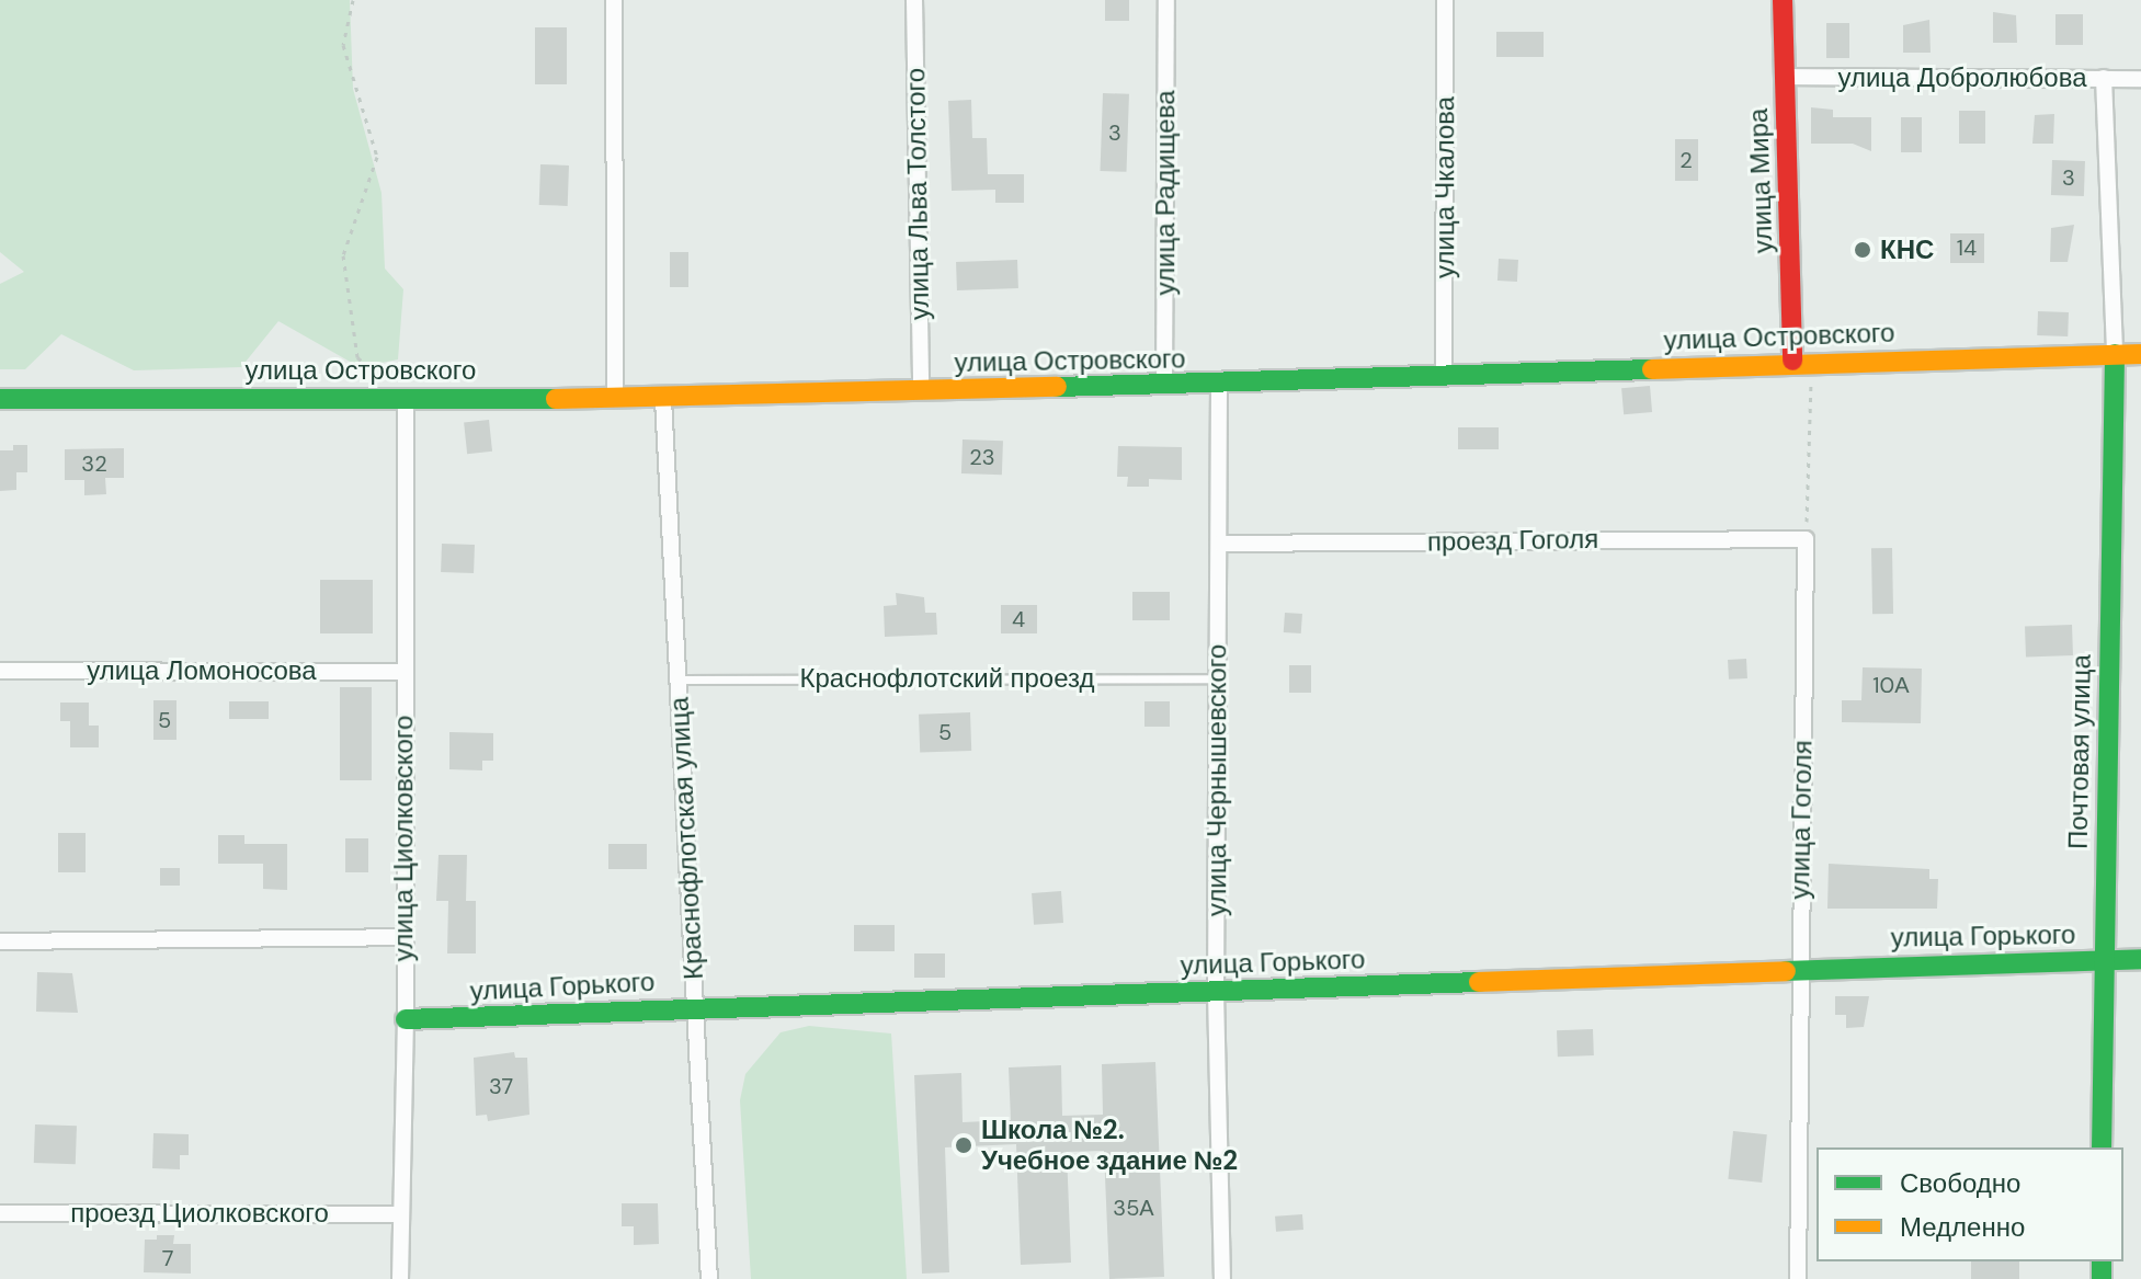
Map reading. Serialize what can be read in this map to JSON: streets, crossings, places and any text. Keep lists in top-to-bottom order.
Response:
{
  "streets": {
    "street": [
      "улица Добролюбова",
      "улица Мира",
      "улица Чкалова",
      "улица Радищева",
      "улица Льва Толстого",
      "улица Островского",
      "проезд Гоголя",
      "улица Ломоносова",
      "Почтовая улица",
      "улица Чернышевского",
      "улица Гоголя",
      "улица Циолковского",
      "Краснофлотская улица",
      "улица Горького",
      "проезд Циолковского"
    ],
    "lane": ["Краснофлотский проезд"]
  },
  "crossings": [
    ["улица Добролюбова", "улица Мира"],
    ["улица Мира", "улица Островского"],
    ["улица Чкалова", "улица Островского"],
    ["улица Радищева", "улица Островского"],
    ["улица Льва Толстого", "улица Островского"],
    ["улица Островского", "Почтовая улица"],
    ["улица Островского", "улица Чернышевского"],
    ["улица Островского", "улица Циолковского"],
    ["улица Островского", "Краснофлотская улица"],
    ["проезд Гоголя", "улица Чернышевского"],
    ["проезд Гоголя", "улица Гоголя"],
    ["улица Ломоносова", "улица Циолковского"],
    ["Краснофлотский проезд", "улица Чернышевского"],
    ["Краснофлотский проезд", "Краснофлотская улица"],
    ["Почтовая улица", "улица Горького"],
    ["улица Чернышевского", "улица Горького"],
    ["улица Гоголя", "улица Горького"],
    ["улица Циолковского", "улица Горького"],
    ["улица Циолковского", "проезд Циолковского"],
    ["Краснофлотская улица", "улица Горького"]
  ],
  "places": ["КНС", "Школа №2. Учебное здание №2"],
  "house_numbers": [
    "3",
    "2",
    "3",
    "14",
    "23",
    "32",
    "4",
    "10А",
    "5",
    "5",
    "37",
    "35А",
    "7"
  ],
  "legend": ["Свободно", "Медленно"]
}
